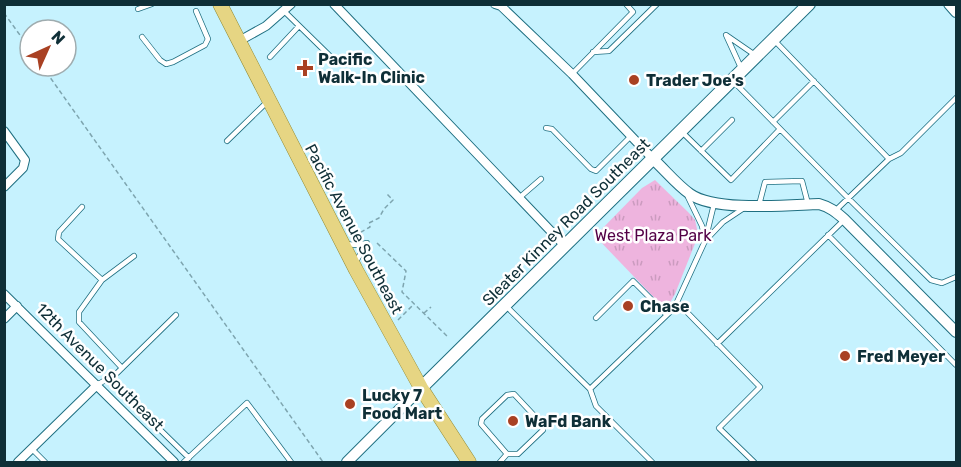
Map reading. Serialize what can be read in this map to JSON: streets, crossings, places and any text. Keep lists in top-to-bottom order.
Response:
{
  "streets": {
    "main road": ["Sleater Kinney Road Southeast", "Pacific Avenue Southeast"],
    "street": ["12th Avenue Southeast"]
  },
  "crossings": [
    ["Sleater Kinney Road Southeast", "Pacific Avenue Southeast"]
  ],
  "parks": ["West Plaza Park"],
  "places": {
    "health": ["Pacific Walk-In Clinic"],
    "other": [
      "Trader Joe's",
      "Chase",
      "Fred Meyer",
      "Lucky 7 Food Mart",
      "WaFd Bank"
    ]
  },
  "north": "top right"
}
